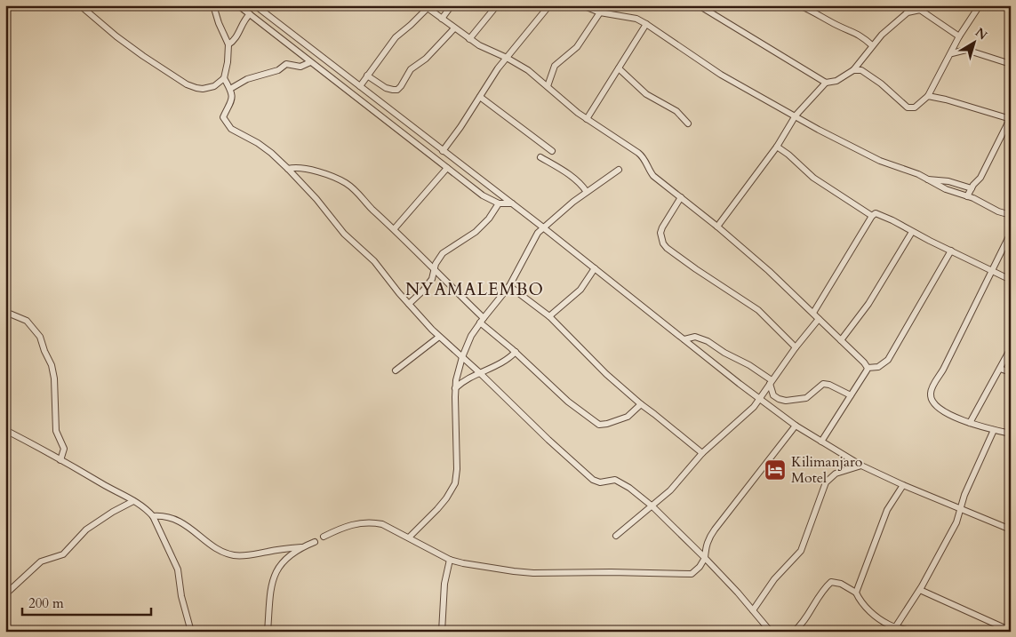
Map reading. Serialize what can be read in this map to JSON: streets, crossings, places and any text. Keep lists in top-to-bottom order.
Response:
{
  "districts": ["NYAMALEMBO"],
  "places": {
    "hotel": ["Kilimanjaro Motel"]
  },
  "scale_bar": "200 m",
  "north": "top right"
}
